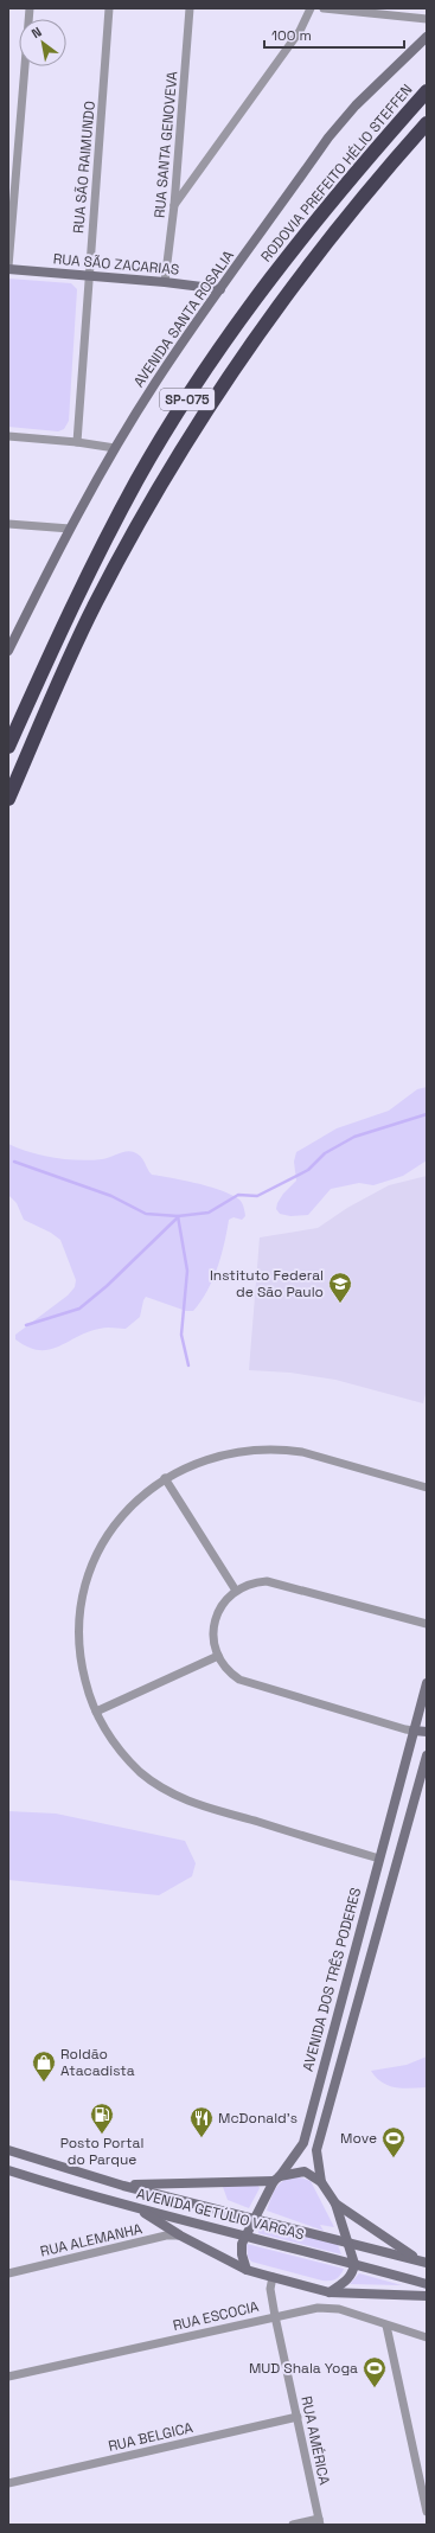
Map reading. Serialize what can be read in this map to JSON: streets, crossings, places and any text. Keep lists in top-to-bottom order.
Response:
{
  "streets": {
    "highway": ["RODOVIA PREFEITO HÉLIO STEFFEN", "SP-075"],
    "street": [
      "RUA SANTA GENOVEVA",
      "RUA SÃO RAIMUNDO",
      "RUA SÃO ZACARIAS",
      "AVENIDA SANTA ROSALIA",
      "AVENIDA DOS TRÊS PODERES",
      "AVENIDA GETÚLIO VARGAS",
      "RUA ALEMANHA",
      "RUA ESCOCIA",
      "RUA BELGICA",
      "RUA AMÉRICA"
    ]
  },
  "crossings": [
    ["RUA SANTA GENOVEVA", "RUA SÃO ZACARIAS"],
    ["RUA SÃO RAIMUNDO", "RUA SÃO ZACARIAS"],
    ["RUA SÃO ZACARIAS", "AVENIDA SANTA ROSALIA"],
    ["AVENIDA DOS TRÊS PODERES", "AVENIDA GETÚLIO VARGAS"],
    ["RUA ESCOCIA", "RUA AMÉRICA"],
    ["RUA BELGICA", "RUA AMÉRICA"]
  ],
  "places": {
    "school or university": ["Instituto Federal de São Paulo"],
    "shop": ["Roldão Atacadista"],
    "fuel station": ["Posto Portal do Parque"],
    "restaurant": ["McDonald's"],
    "sports": ["Move", "MUD Shala Yoga"]
  },
  "scale_bar": "100 m",
  "north": "top left"
}
